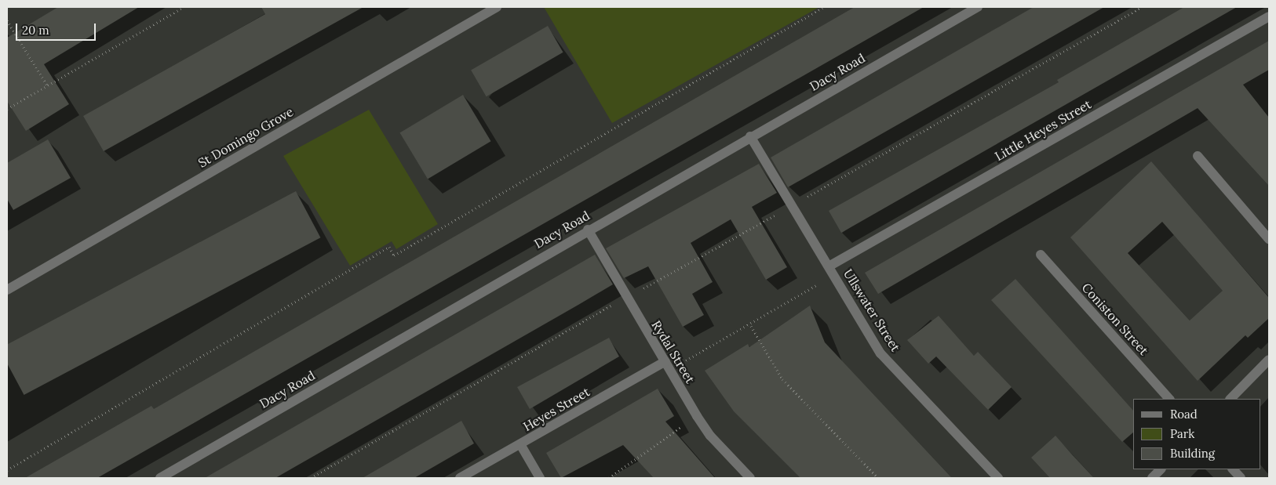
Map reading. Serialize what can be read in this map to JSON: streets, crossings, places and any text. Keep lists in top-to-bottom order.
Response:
{
  "streets": {
    "street": [
      "Dacy Road",
      "Little Heyes Street",
      "St Domingo Grove",
      "Ullswater Street",
      "Coniston Street",
      "Rydal Street",
      "Heyes Street"
    ]
  },
  "crossings": [
    ["Dacy Road", "Ullswater Street"],
    ["Dacy Road", "Rydal Street"],
    ["Little Heyes Street", "Ullswater Street"],
    ["Rydal Street", "Heyes Street"]
  ],
  "legend": ["Road", "Park", "Building"],
  "scale_bar": "20 m"
}
